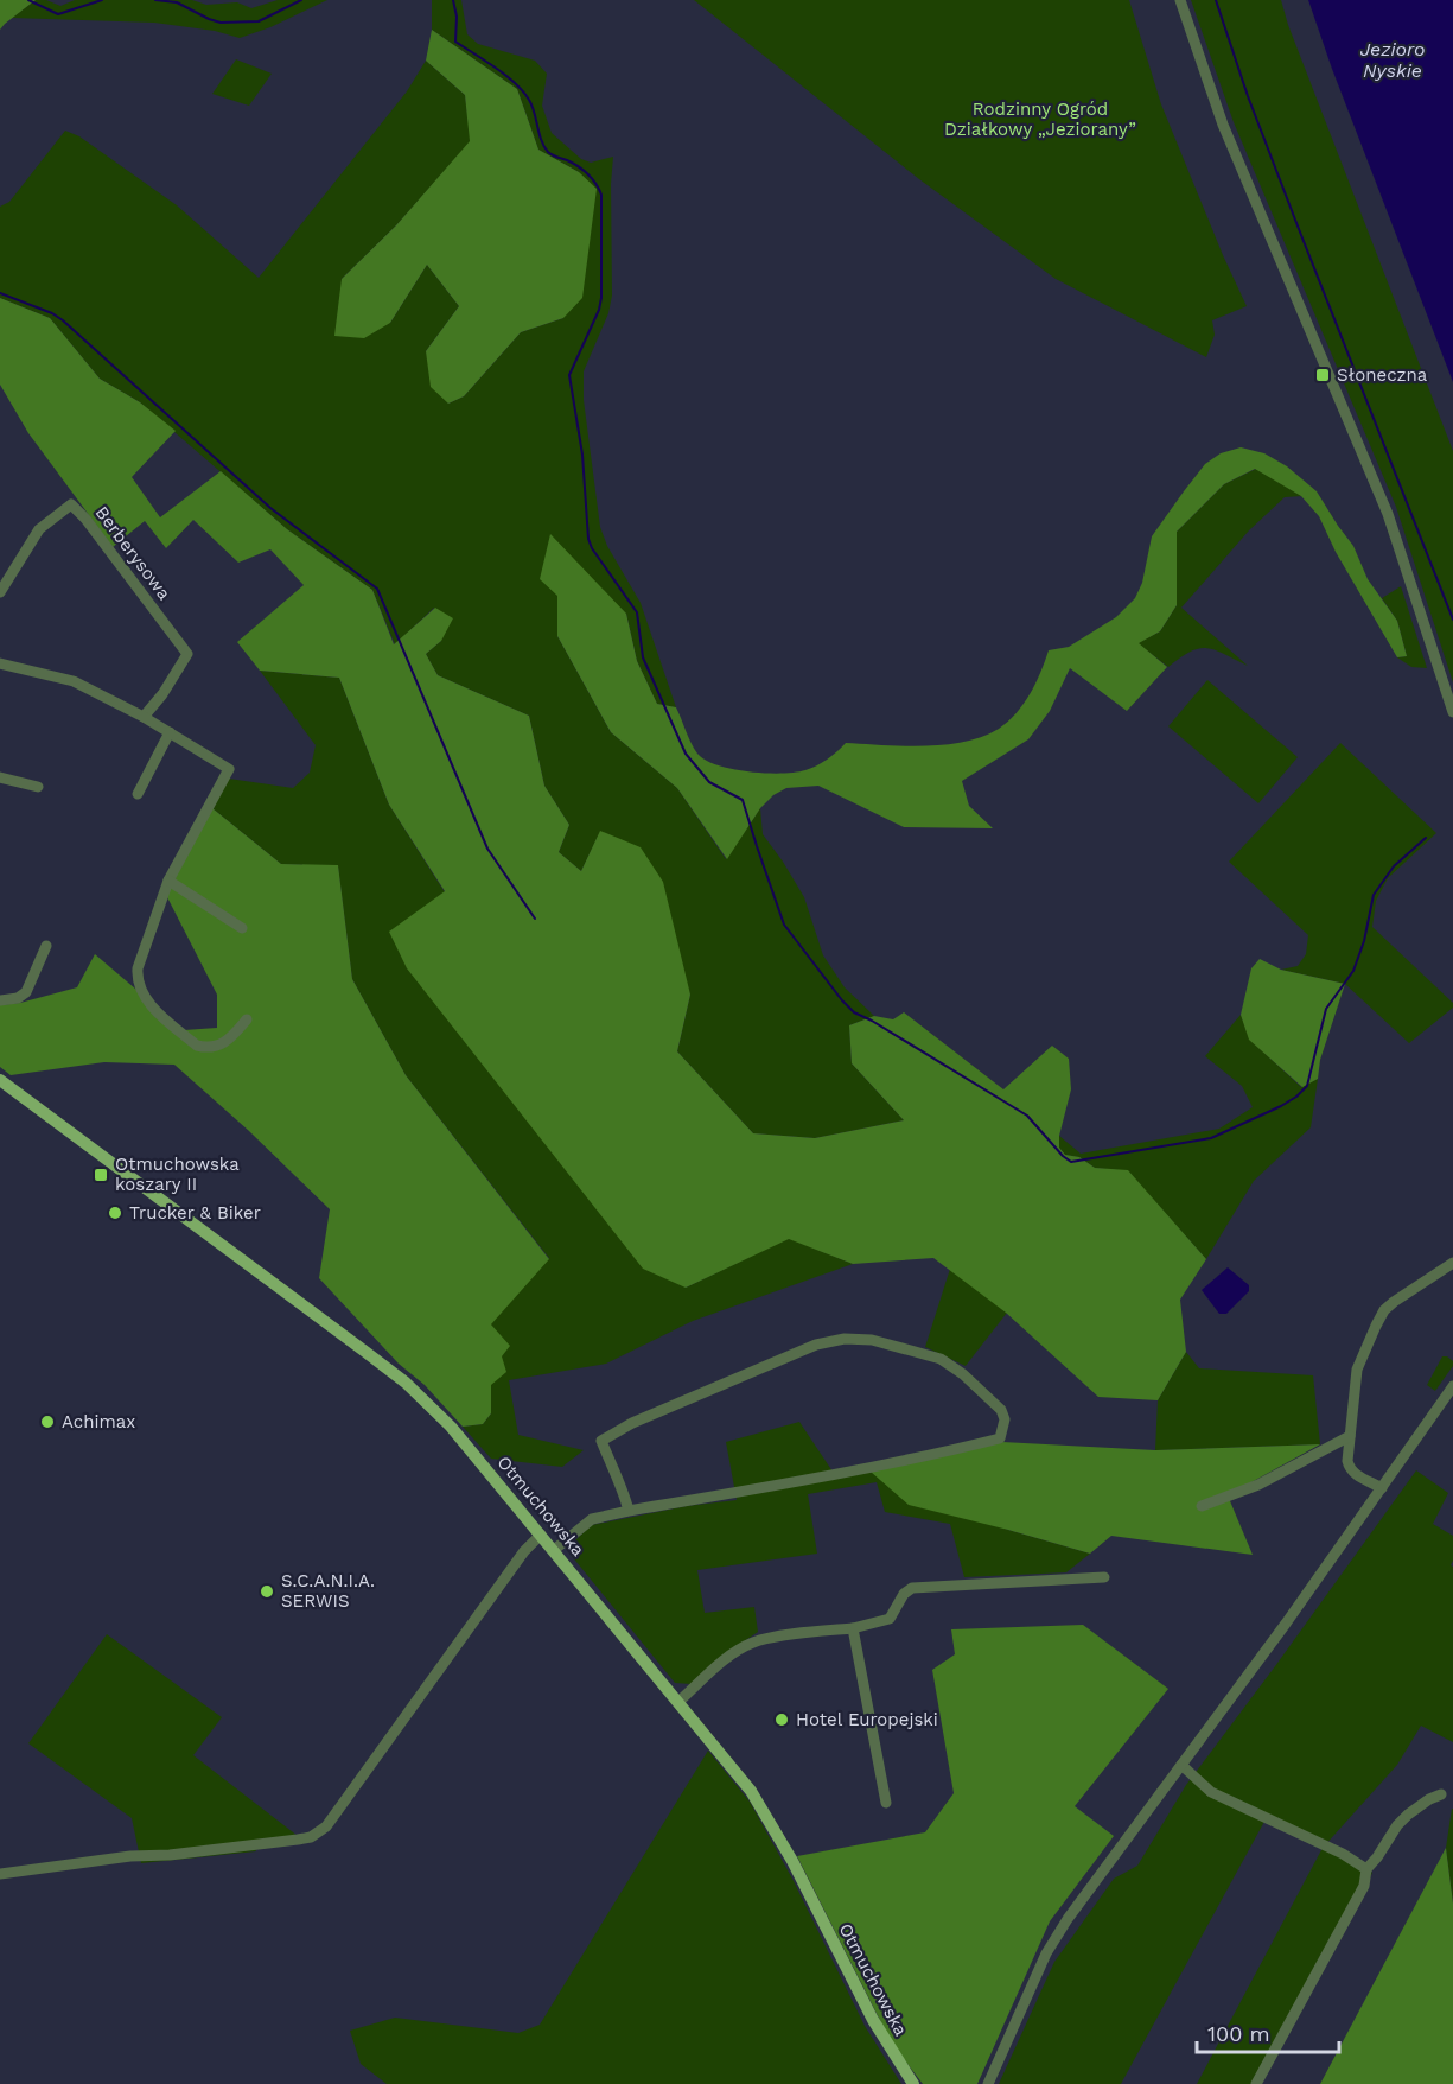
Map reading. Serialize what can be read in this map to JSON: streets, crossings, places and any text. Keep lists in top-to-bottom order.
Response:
{
  "streets": {
    "main road": ["Otmuchowska"],
    "street": ["Berberysowa"]
  },
  "water": ["Jezioro Nyskie"],
  "parks": ["Rodzinny Ogród Działkowy „Jeziorany”"],
  "places": {
    "transit": ["Słoneczna", "Otmuchowska koszary II"],
    "other": [
      "Trucker & Biker",
      "Achimax",
      "S.C.A.N.I.A. SERWIS",
      "Hotel Europejski"
    ]
  },
  "scale_bar": "100 m"
}
